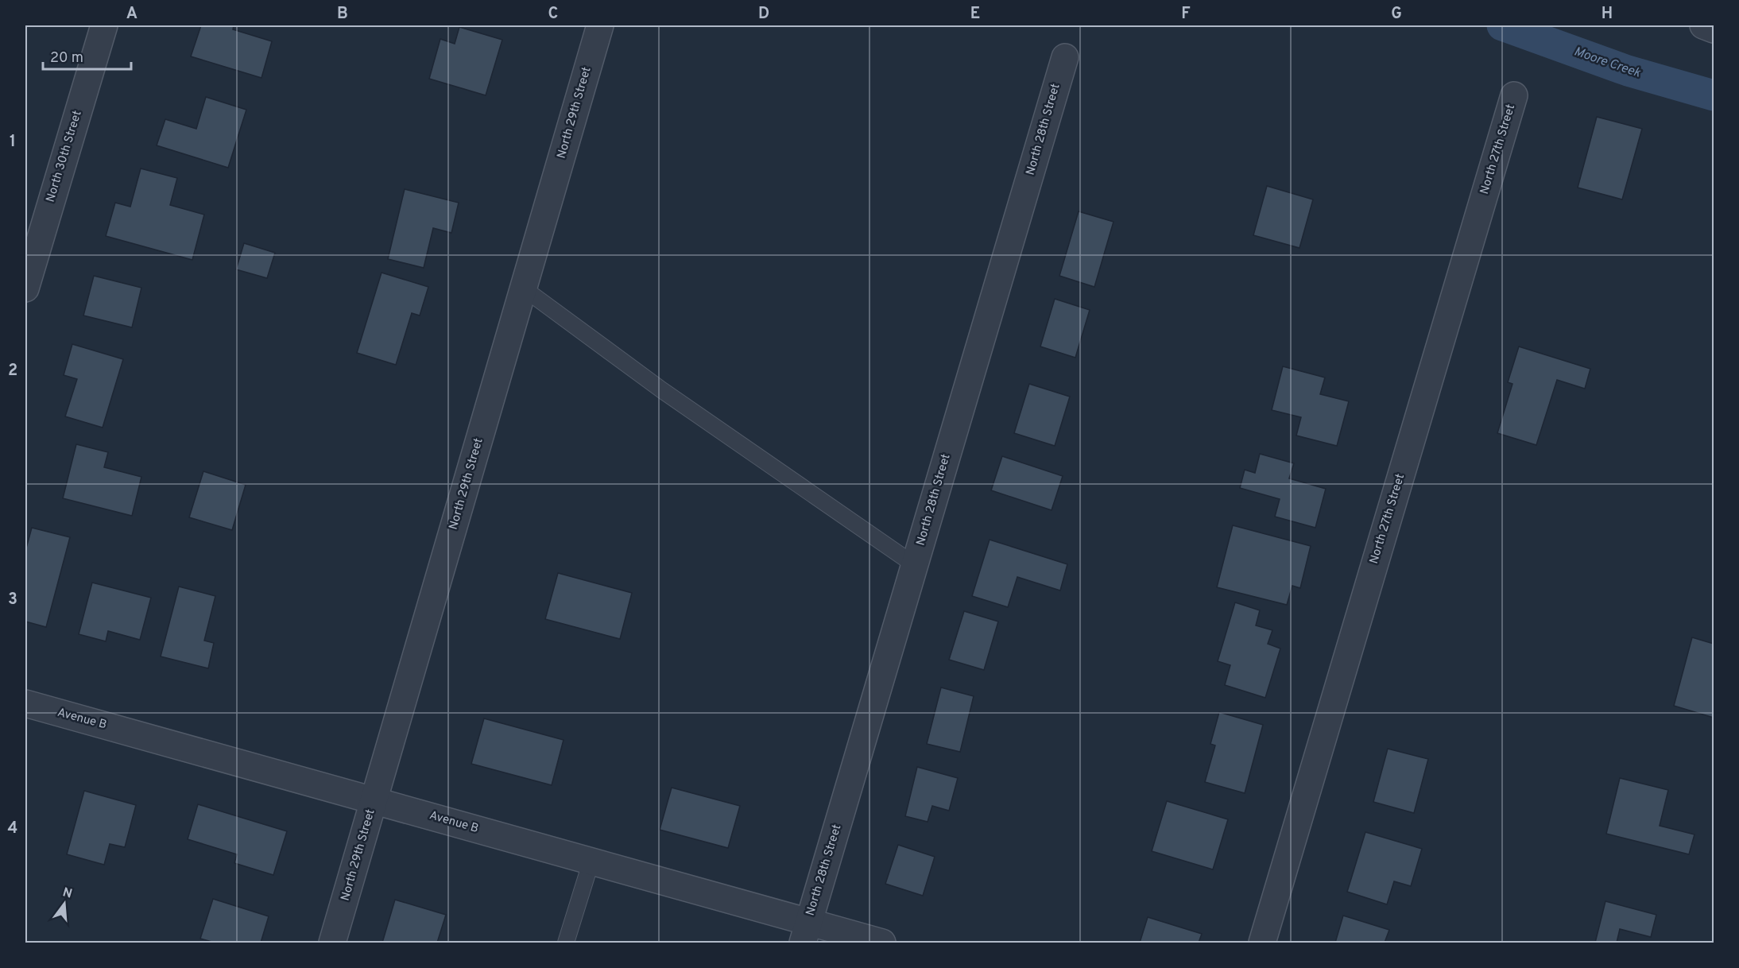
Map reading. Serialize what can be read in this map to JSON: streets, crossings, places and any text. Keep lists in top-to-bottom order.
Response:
{
  "streets": {
    "street": [
      "North 29th Street",
      "North 28th Street",
      "North 27th Street",
      "North 30th Street",
      "Avenue B"
    ]
  },
  "crossings": [
    ["North 29th Street", "Avenue B"],
    ["North 28th Street", "Avenue B"]
  ],
  "water": ["Moore Creek"],
  "scale_bar": "20 m",
  "north": "top",
  "grid": {
    "columns": [
      "A",
      "B",
      "C",
      "D",
      "E",
      "F",
      "G",
      "H"
    ],
    "rows": [
      "1",
      "2",
      "3",
      "4"
    ]
  }
}
